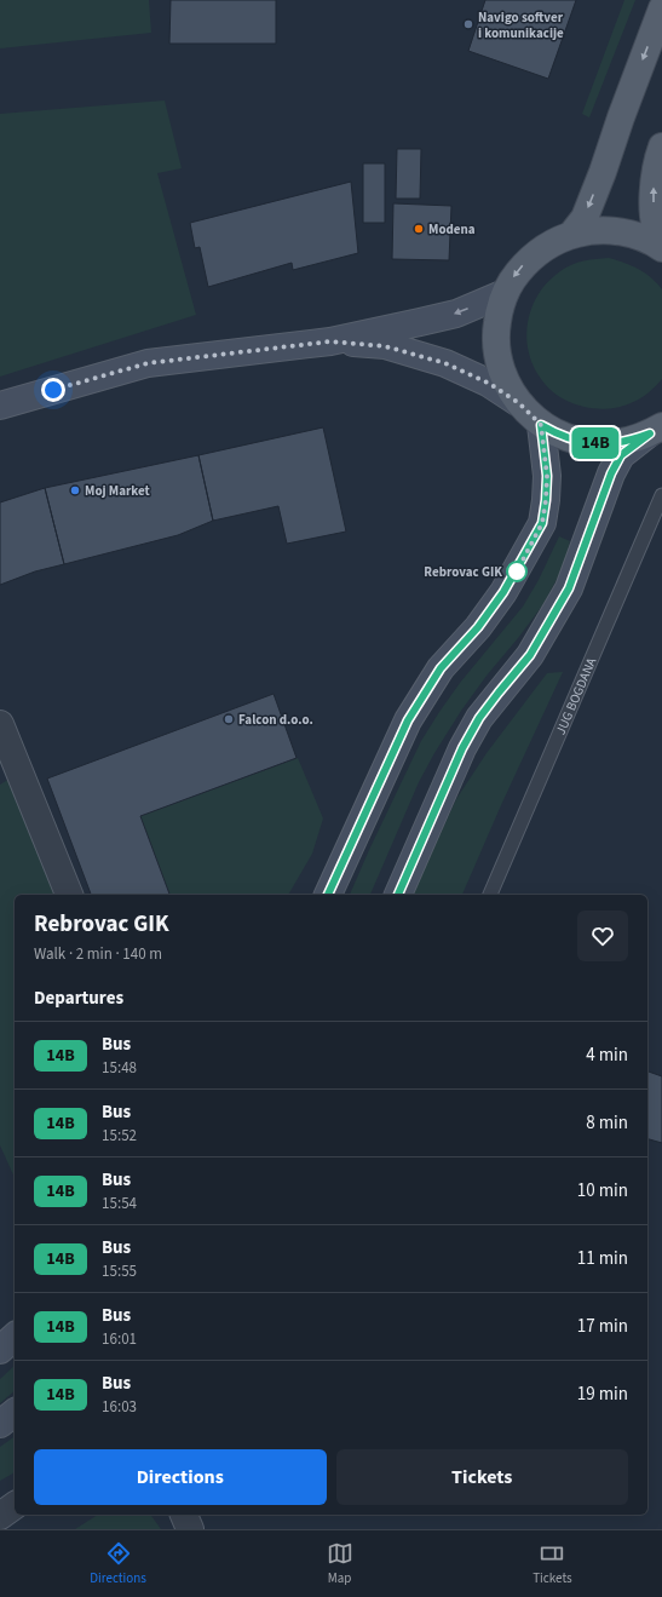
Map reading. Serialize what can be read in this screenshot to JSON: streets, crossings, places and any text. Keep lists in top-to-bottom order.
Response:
{
  "streets": {
    "lane": ["JUG BOGDANA"]
  },
  "places": [
    "Navigo softver i komunikacije",
    "Modena",
    "Moj Market",
    "Rebrovac GIK",
    "Falcon d.o.o."
  ],
  "lines": ["bus line 14B"],
  "page": {
    "on_map": "14B",
    "heading": [
      ["Rebrovac GIK", "Walk · 2 min · 140 m"],
      "Departures"
    ],
    "list": [
      {
        "mark": "14B",
        "name": "Bus",
        "note": "15:48",
        "value": "4 min"
      },
      {
        "mark": "14B",
        "name": "Bus",
        "note": "15:52",
        "value": "8 min"
      },
      {
        "mark": "14B",
        "name": "Bus",
        "note": "15:54",
        "value": "10 min"
      },
      {
        "mark": "14B",
        "name": "Bus",
        "note": "15:55",
        "value": "11 min"
      },
      {
        "mark": "14B",
        "name": "Bus",
        "note": "16:01",
        "value": "17 min"
      },
      {
        "mark": "14B",
        "name": "Bus",
        "note": "16:03",
        "value": "19 min"
      }
    ],
    "buttons": ["Directions", "Tickets"],
    "tabs": ["Directions", "Map", "Tickets"]
  }
}
